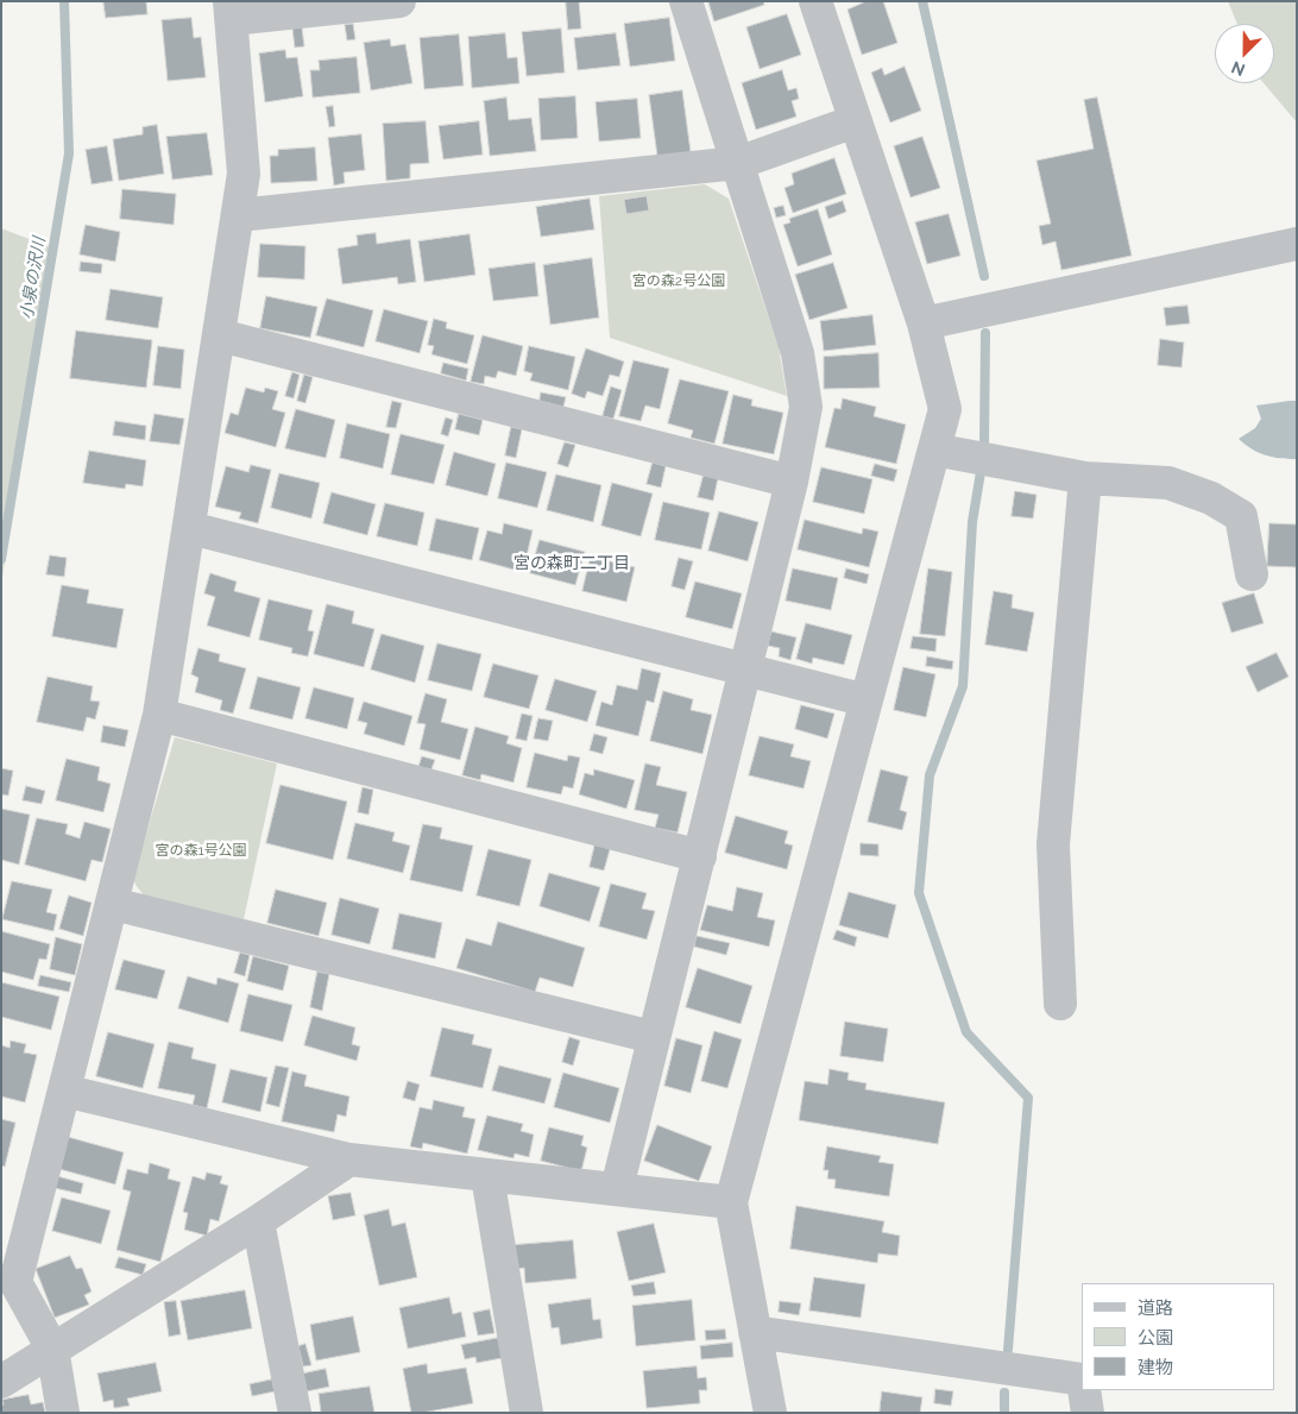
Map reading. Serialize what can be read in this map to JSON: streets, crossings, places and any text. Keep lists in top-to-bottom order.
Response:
{
  "districts": ["宮の森町二丁目"],
  "water": ["小泉の沢川"],
  "parks": ["宮の森2号公園", "宮の森1号公園"],
  "legend": ["道路", "公園", "建物"],
  "north": "bottom left"
}
